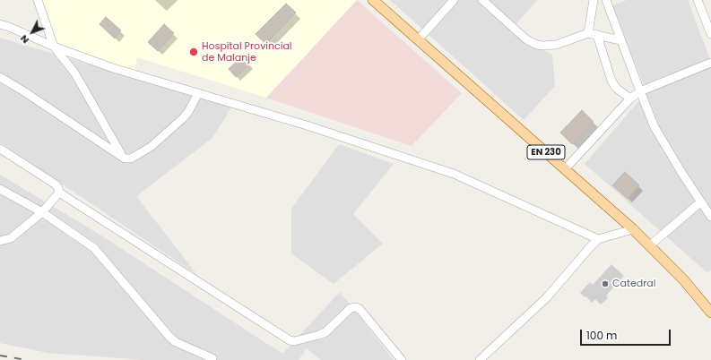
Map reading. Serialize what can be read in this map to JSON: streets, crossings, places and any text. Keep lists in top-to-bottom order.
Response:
{
  "streets": {
    "main road": ["EN 230"]
  },
  "places": ["Hospital Provincial de Malanje", "Catedral"],
  "scale_bar": "100 m",
  "north": "bottom left"
}
